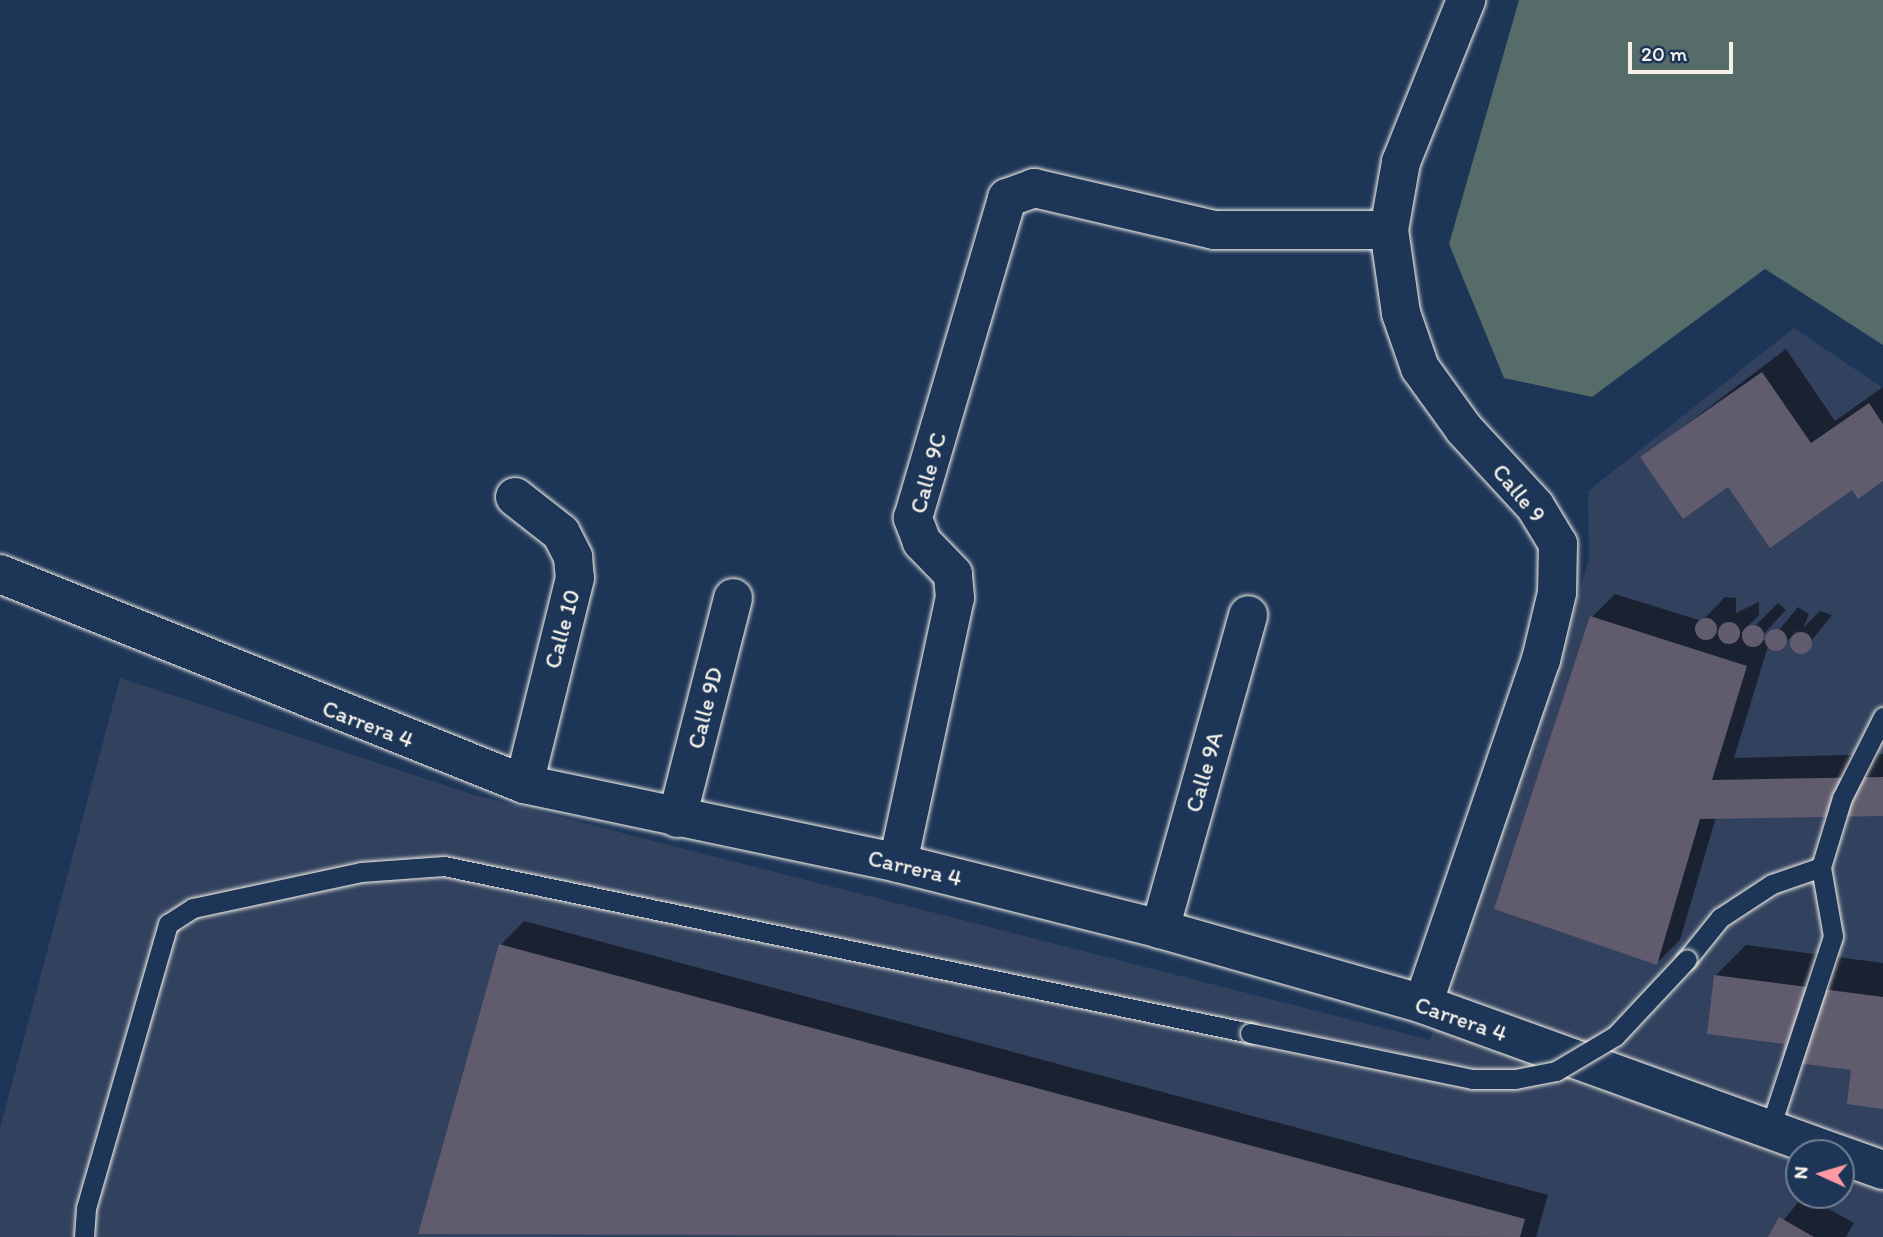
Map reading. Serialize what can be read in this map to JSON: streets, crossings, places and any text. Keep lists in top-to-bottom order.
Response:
{
  "streets": {
    "street": [
      "Calle 9C",
      "Calle 9",
      "Calle 10",
      "Calle 9D",
      "Carrera 4",
      "Calle 9A"
    ]
  },
  "crossings": [
    ["Calle 9C", "Calle 9"],
    ["Calle 9C", "Carrera 4"],
    ["Calle 9", "Carrera 4"],
    ["Calle 10", "Carrera 4"],
    ["Calle 9D", "Carrera 4"],
    ["Carrera 4", "Calle 9A"]
  ],
  "scale_bar": "20 m",
  "north": "left"
}
